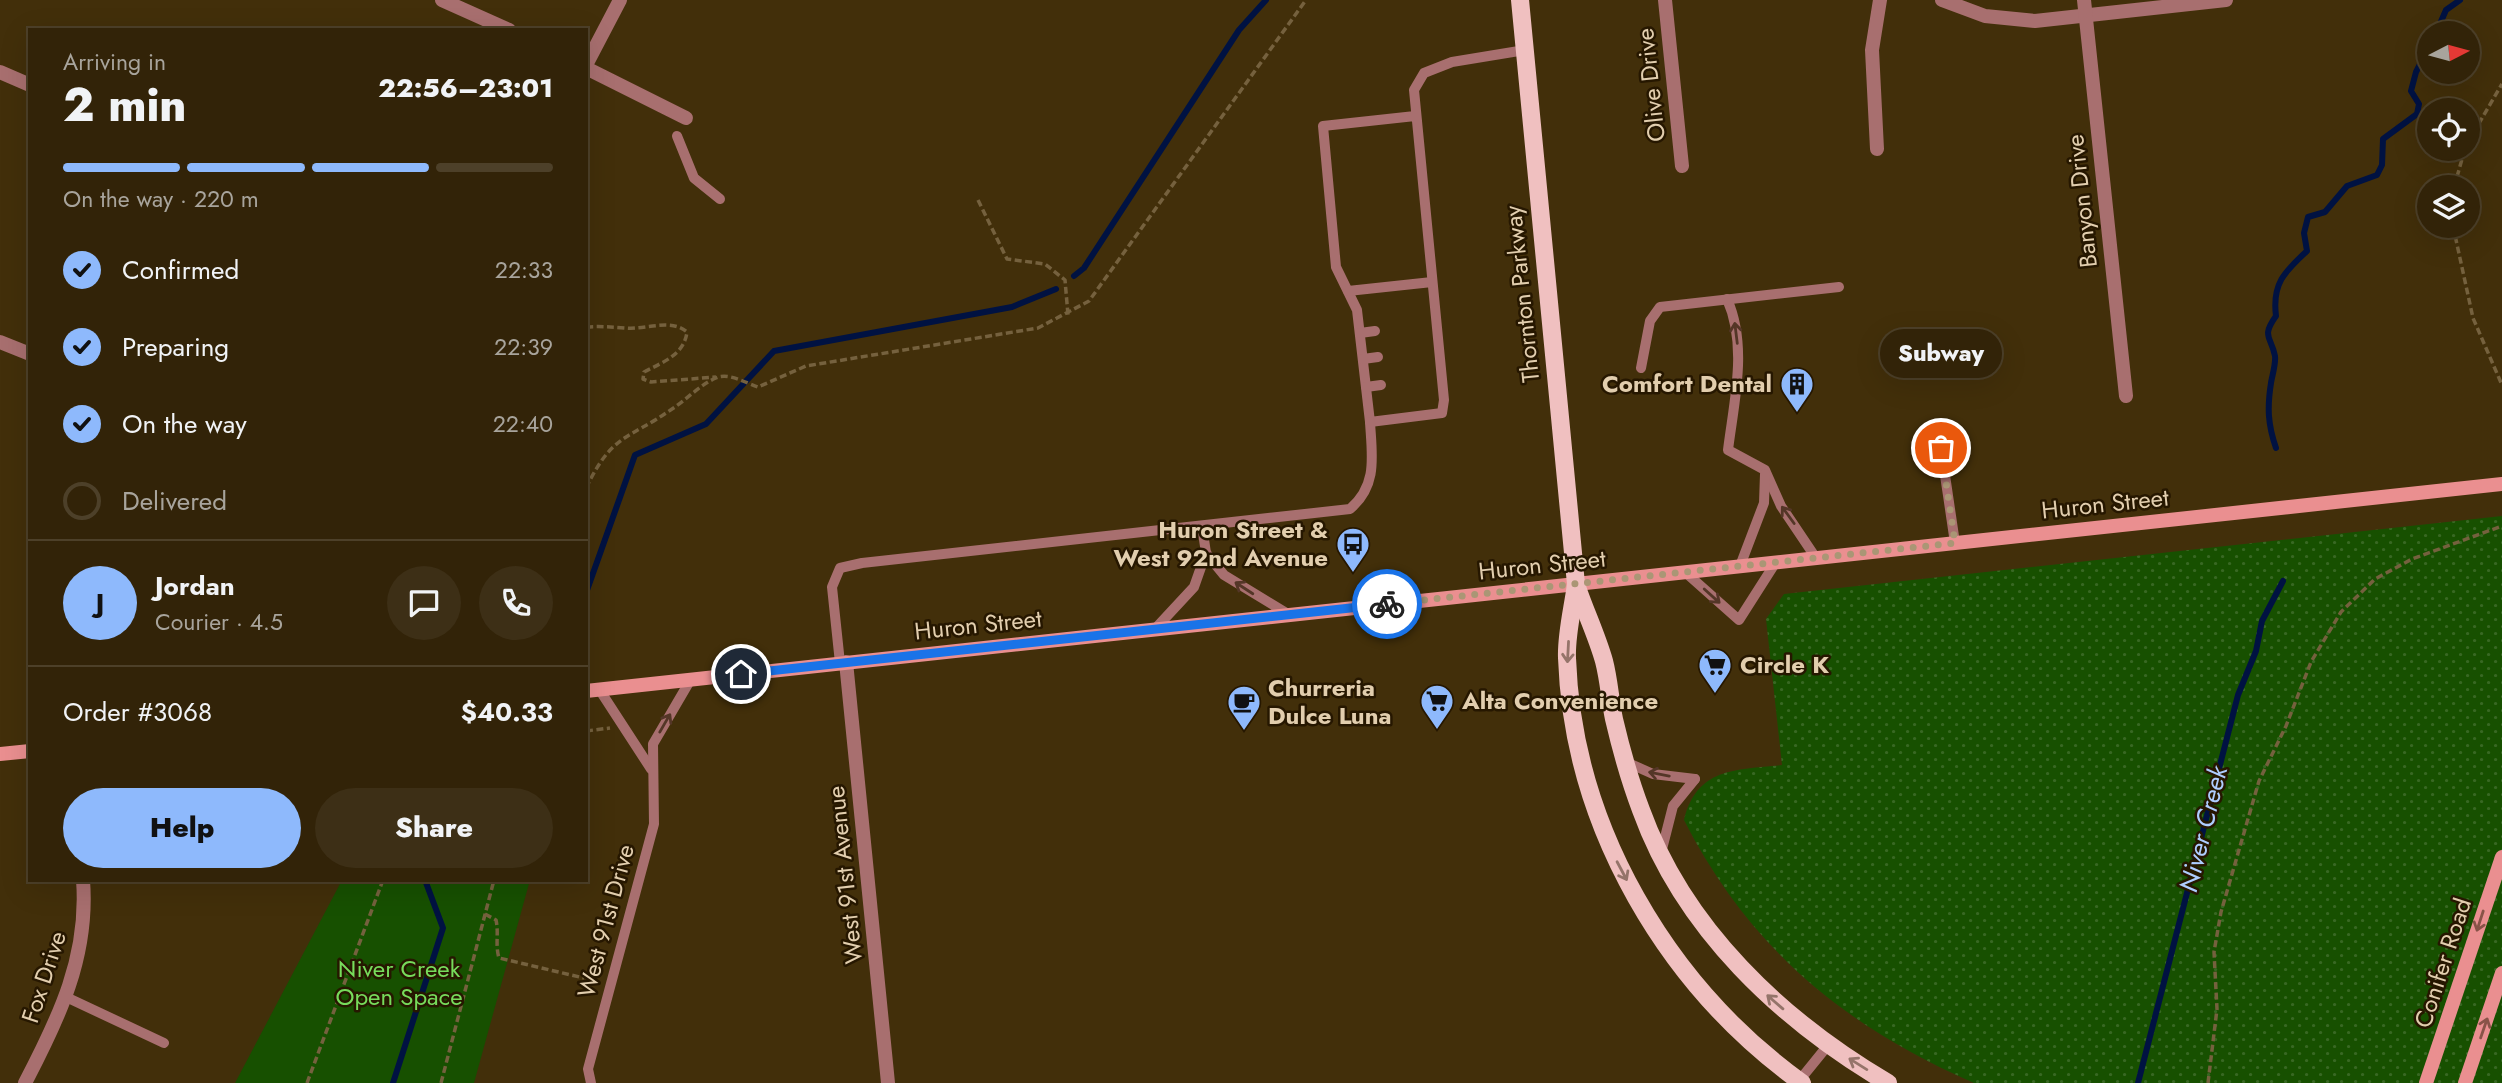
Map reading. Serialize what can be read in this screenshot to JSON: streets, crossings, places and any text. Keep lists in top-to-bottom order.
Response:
{
  "streets": {
    "main road": ["Thornton Parkway", "Huron Street", "Conifer Road"],
    "street": [
      "Olive Drive",
      "Banyon Drive",
      "West 91st Avenue",
      "Fox Drive"
    ],
    "lane": ["West 91st Drive"]
  },
  "crossings": [
    ["Thornton Parkway", "Huron Street"],
    ["Huron Street", "West 91st Avenue"],
    ["Huron Street", "West 91st Drive"]
  ],
  "water": ["Niver Creek"],
  "parks": ["Niver Creek Open Space"],
  "places": {
    "building": ["Comfort Dental"],
    "other": ["Subway"],
    "bus stop": ["Huron Street & West 92nd Avenue"],
    "supermarket": ["Circle K", "Alta Convenience"],
    "cafe": ["Churreria Dulce Luna"]
  },
  "north": "right",
  "page": {
    "heading": ["2 min", "Arriving in", "22:56–23:01"],
    "panel": [
      "Jordan",
      "Courier · 4.5",
      "Order #3068",
      "$40.33"
    ],
    "bar": "On the way · 220 m",
    "list": [
      ["Confirmed", "22:33"],
      ["Preparing", "22:39"],
      ["On the way", "22:40"],
      "Delivered"
    ],
    "bubble": "Subway",
    "round": "J",
    "buttons": ["Help", "Share"]
  }
}
